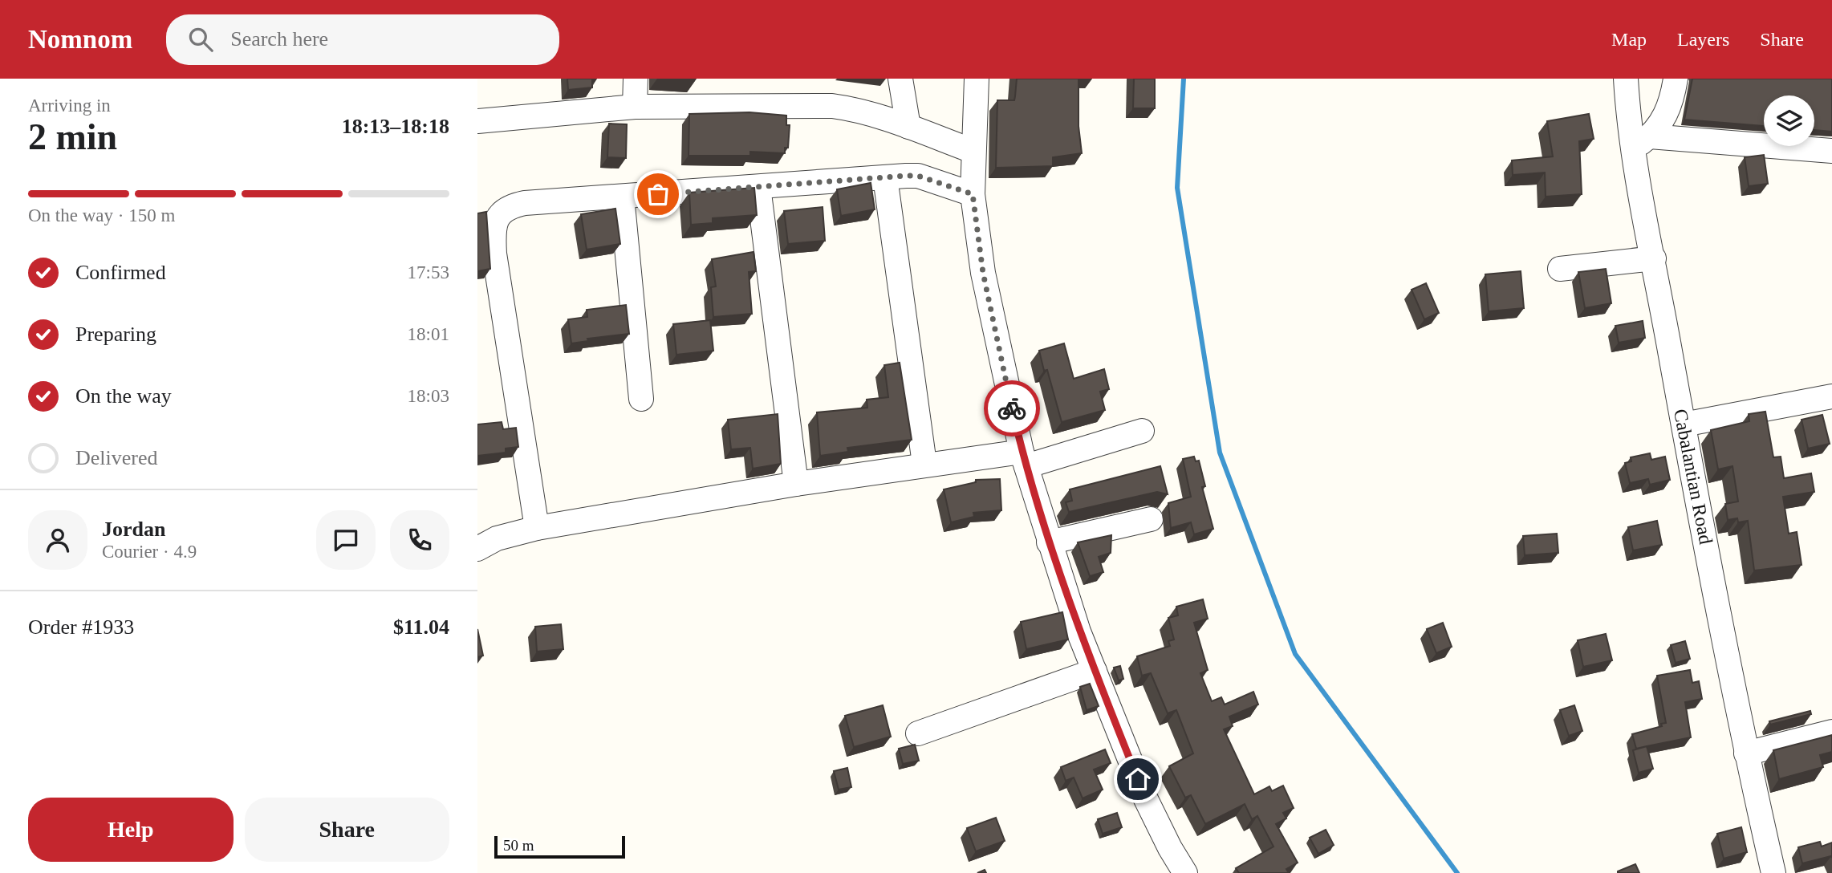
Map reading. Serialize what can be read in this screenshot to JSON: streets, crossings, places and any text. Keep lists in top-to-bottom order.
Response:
{
  "streets": {
    "street": ["Cabalantian Road"]
  },
  "scale_bar": "50 m",
  "page": {
    "header": "Nomnom",
    "search": "Search here",
    "nav": ["Map", "Layers", "Share"],
    "heading": ["2 min", "Arriving in", "18:13–18:18"],
    "panel": [
      "Jordan",
      "Courier · 4.9",
      "Order #1933",
      "$11.04"
    ],
    "bar": "On the way · 150 m",
    "list": [
      ["Confirmed", "17:53"],
      ["Preparing", "18:01"],
      ["On the way", "18:03"],
      "Delivered"
    ],
    "buttons": ["Help", "Share"],
    "scale": "50 m"
  }
}
